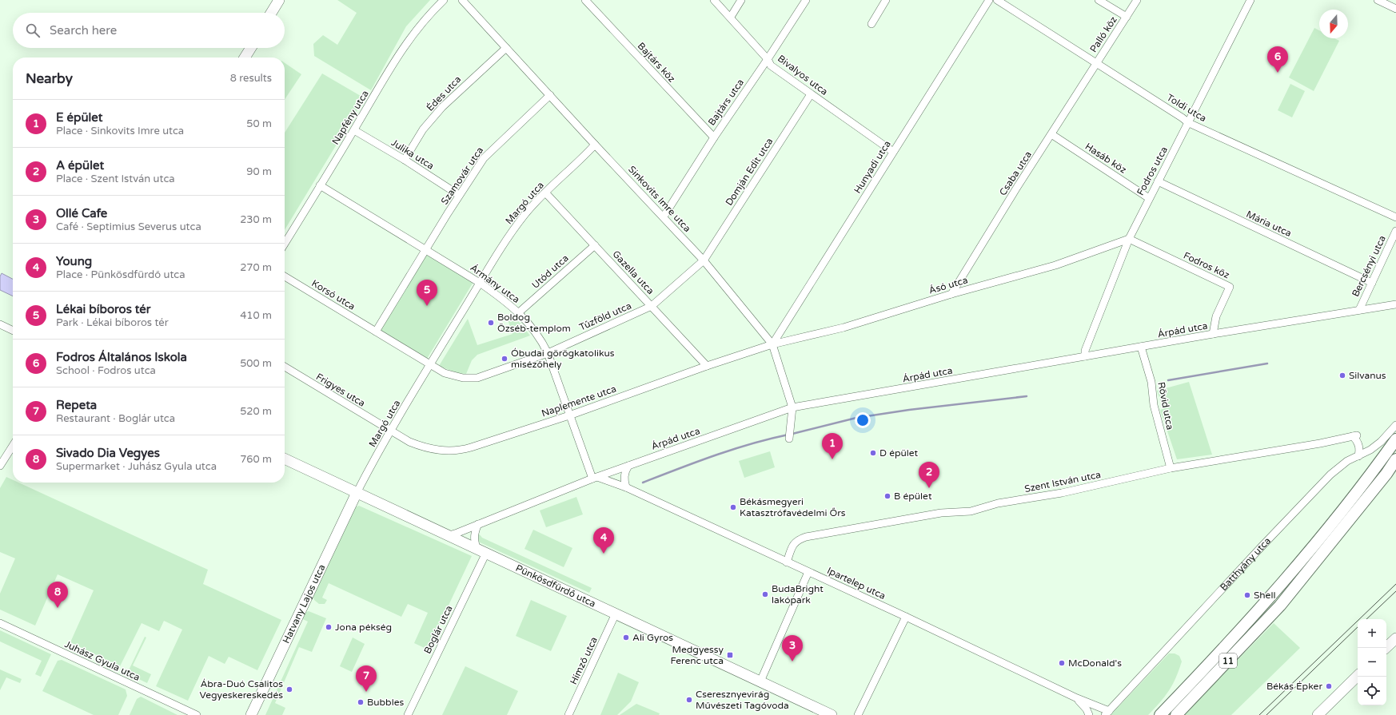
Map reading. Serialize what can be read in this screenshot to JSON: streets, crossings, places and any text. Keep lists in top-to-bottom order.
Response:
{
  "streets": {
    "main road": ["11"],
    "street": [
      "Palló köz",
      "Bajtárs köz",
      "Bivalyos utca",
      "Édes utca",
      "Bajtárs utca",
      "Toldi utca",
      "Napfény utca",
      "Julika utca",
      "Hasáb köz",
      "Hunyadi utca",
      "Fodros utca",
      "Domján Edit utca",
      "Csaba utca",
      "Szamovár utca",
      "Sinkovits Imre utca",
      "Margó utca",
      "Mária utca",
      "Fodros köz",
      "Bercsényi utca",
      "Utód utca",
      "Gazella utca",
      "Ármány utca",
      "Ásó utca",
      "Korsó utca",
      "Tűzföld utca",
      "Árpád utca",
      "Frigyes utca",
      "Naplemente utca",
      "Rövid utca",
      "Szent István utca",
      "Batthyány utca",
      "Ipartelep utca",
      "Pünkösdfürdő utca",
      "Hatvany Lajos utca",
      "Boglár utca",
      "Juhász Gyula utca",
      "Hímző utca"
    ]
  },
  "crossings": [
    ["Palló köz", "Toldi utca"],
    ["Palló köz", "Csaba utca"],
    ["Bajtárs köz", "Bajtárs utca"],
    ["Bivalyos utca", "Bajtárs utca"],
    ["Bivalyos utca", "Hunyadi utca"],
    ["Bivalyos utca", "Domján Edit utca"],
    ["Édes utca", "Julika utca"],
    ["Édes utca", "Sinkovits Imre utca"],
    ["Bajtárs utca", "Sinkovits Imre utca"],
    ["Toldi utca", "Fodros utca"],
    ["Toldi utca", "Csaba utca"],
    ["Napfény utca", "Julika utca"],
    ["Napfény utca", "Ármány utca"],
    ["Julika utca", "Szamovár utca"],
    ["Hasáb köz", "Fodros utca"],
    ["Hasáb köz", "Csaba utca"],
    ["Hunyadi utca", "Sinkovits Imre utca"],
    ["Hunyadi utca", "Ásó utca"],
    ["Hunyadi utca", "Naplemente utca"],
    ["Fodros utca", "Mária utca"],
    ["Fodros utca", "Fodros köz"],
    ["Fodros utca", "Ásó utca"],
    ["Fodros utca", "Árpád utca"],
    ["Domján Edit utca", "Sinkovits Imre utca"],
    ["Domján Edit utca", "Tűzföld utca"],
    ["Csaba utca", "Ásó utca"],
    ["Szamovár utca", "Sinkovits Imre utca"],
    ["Szamovár utca", "Ármány utca"],
    ["Szamovár utca", "Korsó utca"],
    ["Sinkovits Imre utca", "Margó utca"],
    ["Sinkovits Imre utca", "Ásó utca"],
    ["Sinkovits Imre utca", "Tűzföld utca"],
    ["Sinkovits Imre utca", "Árpád utca"],
    ["Sinkovits Imre utca", "Naplemente utca"],
    ["Margó utca", "Gazella utca"],
    ["Margó utca", "Ármány utca"],
    ["Margó utca", "Korsó utca"],
    ["Margó utca", "Tűzföld utca"],
    ["Margó utca", "Frigyes utca"],
    ["Margó utca", "Naplemente utca"],
    ["Margó utca", "Pünkösdfürdő utca"],
    ["Margó utca", "Hatvany Lajos utca"],
    ["Mária utca", "Bercsényi utca"],
    ["Fodros köz", "Ásó utca"],
    ["Fodros köz", "Árpád utca"],
    ["Bercsényi utca", "Árpád utca"],
    ["Utód utca", "Gazella utca"],
    ["Utód utca", "Ármány utca"],
    ["Gazella utca", "Tűzföld utca"],
    ["Gazella utca", "Naplemente utca"],
    ["Ármány utca", "Tűzföld utca"],
    ["Ármány utca", "Árpád utca"],
    ["Ármány utca", "Naplemente utca"],
    ["Ármány utca", "Ipartelep utca"],
    ["Ásó utca", "Naplemente utca"],
    ["Korsó utca", "Tűzföld utca"],
    ["Árpád utca", "Rövid utca"],
    ["Árpád utca", "Ipartelep utca"],
    ["Árpád utca", "Pünkösdfürdő utca"],
    ["Frigyes utca", "Naplemente utca"],
    ["Rövid utca", "Szent István utca"],
    ["Szent István utca", "Batthyány utca"],
    ["Szent István utca", "Ipartelep utca"],
    ["Batthyány utca", "Ipartelep utca"],
    ["Pünkösdfürdő utca", "Hatvany Lajos utca"],
    ["Pünkösdfürdő utca", "Boglár utca"],
    ["Pünkösdfürdő utca", "Hímző utca"]
  ],
  "places": {
    "other": [
      "Boldog Özséb-templom",
      "Óbudai görögkatolikus misézőhely",
      "Silvanus",
      "D épület",
      "B épület",
      "Békásmegyeri Katasztrófavédelmi Őrs",
      "BudaBright lakópark",
      "Shell",
      "Jona pékség",
      "Ali Gyros",
      "McDonald's",
      "Békás Épker",
      "Ábra-Duó Csalitos Vegyeskereskedés",
      "Cseresznyevirág Művészeti Tagóvoda",
      "Bubbles"
    ],
    "transit": ["Medgyessy Ferenc utca"]
  },
  "north": "bottom",
  "page": {
    "search": "Search here",
    "pins": [
      "6",
      "5",
      "1",
      "2",
      "4",
      "8",
      "3",
      "7"
    ],
    "heading": ["Nearby", "8 results"],
    "list": [
      {
        "mark": "1",
        "name": "E épület",
        "note": "Place · Sinkovits Imre utca",
        "value": "50 m"
      },
      {
        "mark": "2",
        "name": "A épület",
        "note": "Place · Szent István utca",
        "value": "90 m"
      },
      {
        "mark": "3",
        "name": "Ollé Cafe",
        "note": "Café · Septimius Severus utca",
        "value": "230 m"
      },
      {
        "mark": "4",
        "name": "Young",
        "note": "Place · Pünkösdfürdő utca",
        "value": "270 m"
      },
      {
        "mark": "5",
        "name": "Lékai bíboros tér",
        "note": "Park · Lékai bíboros tér",
        "value": "410 m"
      },
      {
        "mark": "6",
        "name": "Fodros Általános Iskola",
        "note": "School · Fodros utca",
        "value": "500 m"
      },
      {
        "mark": "7",
        "name": "Repeta",
        "note": "Restaurant · Boglár utca",
        "value": "520 m"
      },
      {
        "mark": "8",
        "name": "Sivado Dia Vegyes",
        "note": "Supermarket · Juhász Gyula utca",
        "value": "760 m"
      }
    ],
    "map_buttons": ["+", "−"]
  }
}
